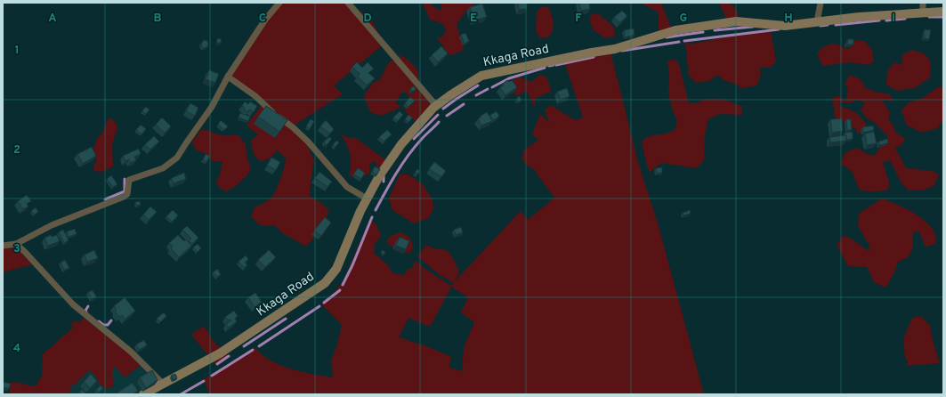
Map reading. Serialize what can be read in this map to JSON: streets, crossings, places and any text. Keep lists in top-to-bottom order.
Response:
{
  "streets": {
    "street": ["Kkaga Road"]
  },
  "grid": {
    "columns": [
      "A",
      "B",
      "C",
      "D",
      "E",
      "F",
      "G",
      "H",
      "I"
    ],
    "rows": [
      "1",
      "2",
      "3",
      "4"
    ]
  }
}
